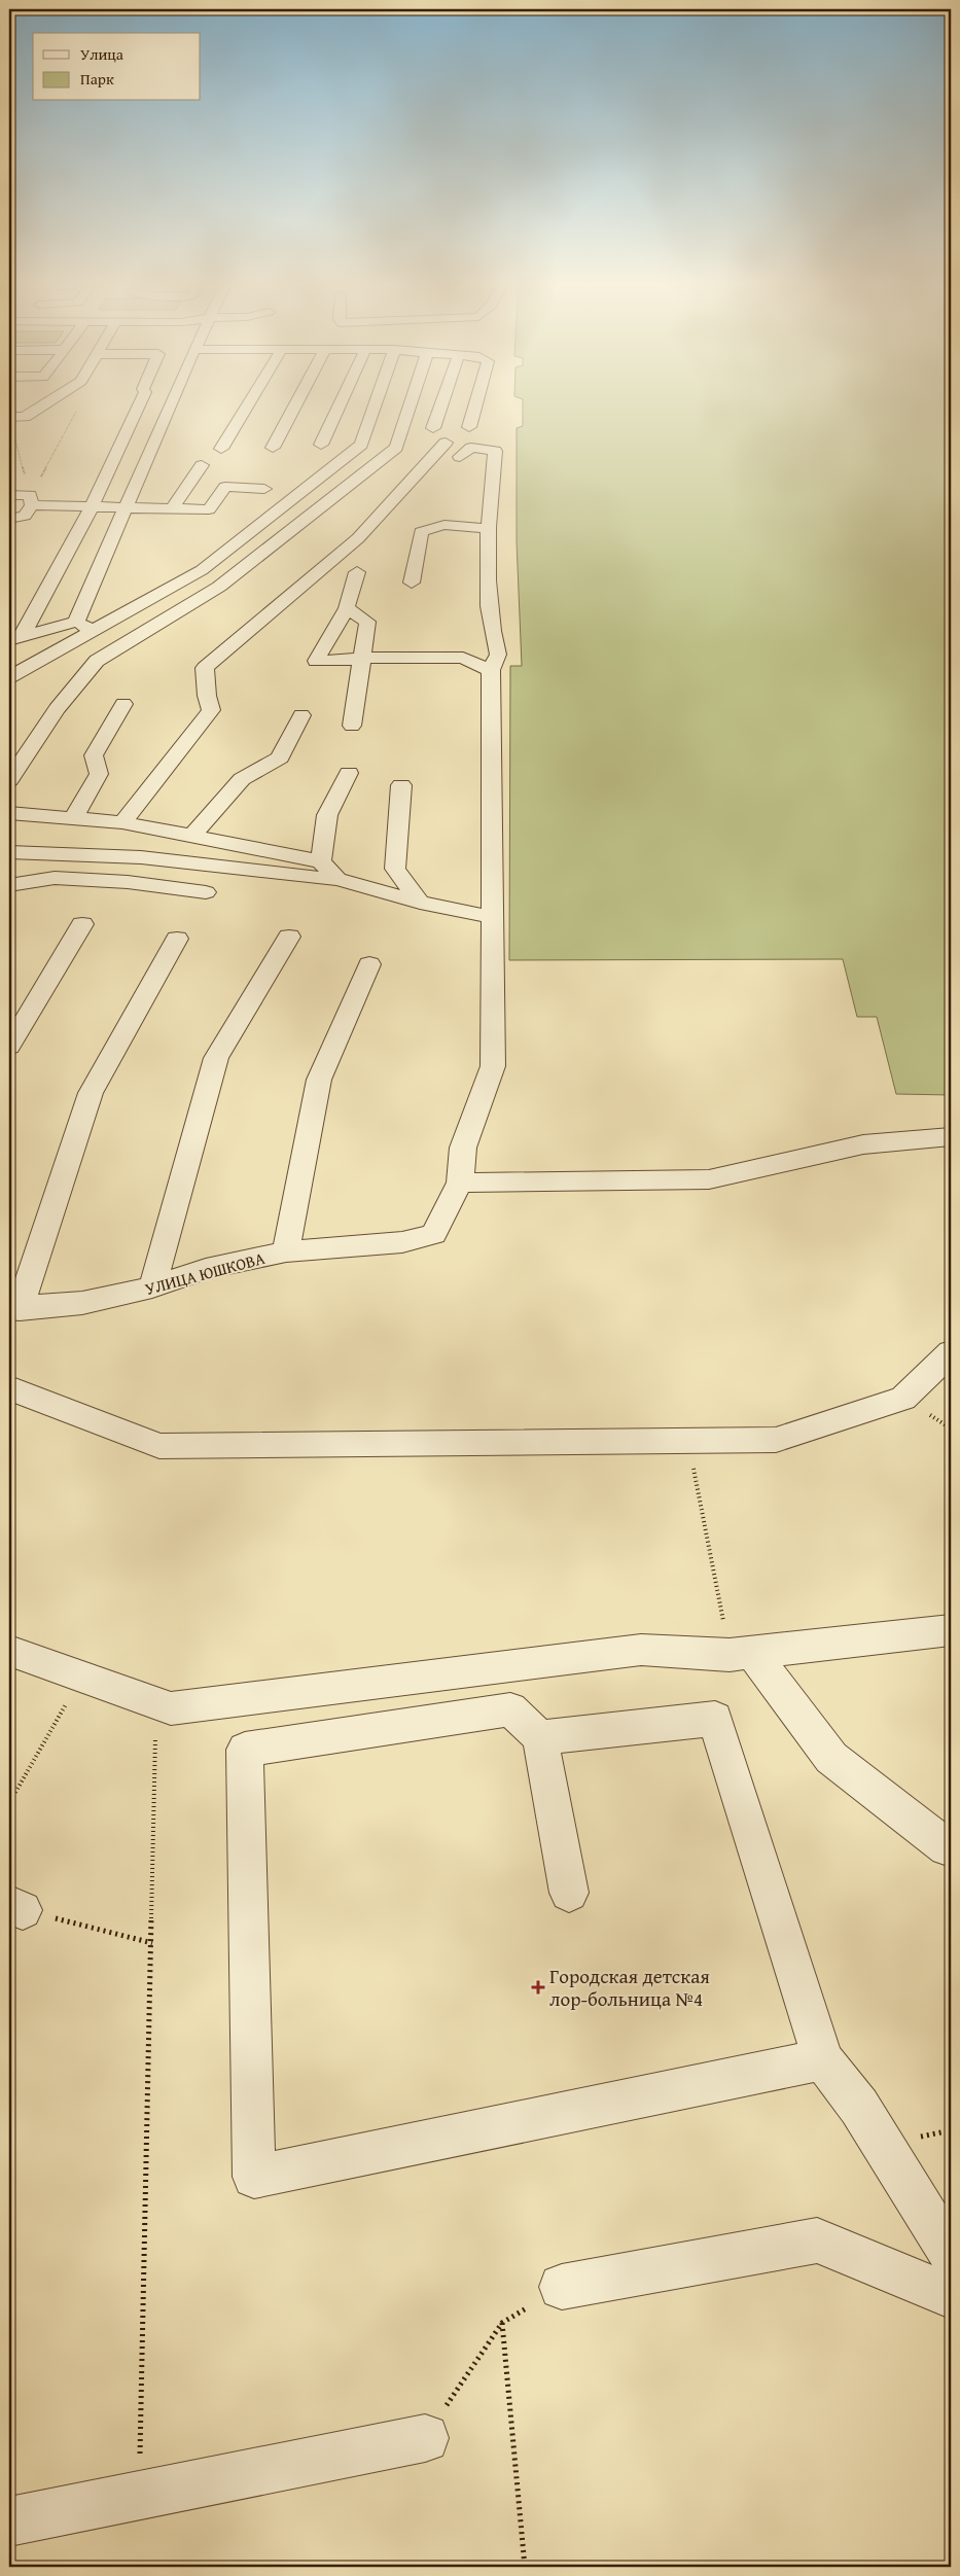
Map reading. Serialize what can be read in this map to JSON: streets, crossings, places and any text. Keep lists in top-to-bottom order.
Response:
{
  "streets": {
    "street": ["УЛИЦА ЮШКОВА"]
  },
  "places": {
    "health": ["Городская детская лор-больница №4"]
  },
  "legend": ["Улица", "Парк"]
}
